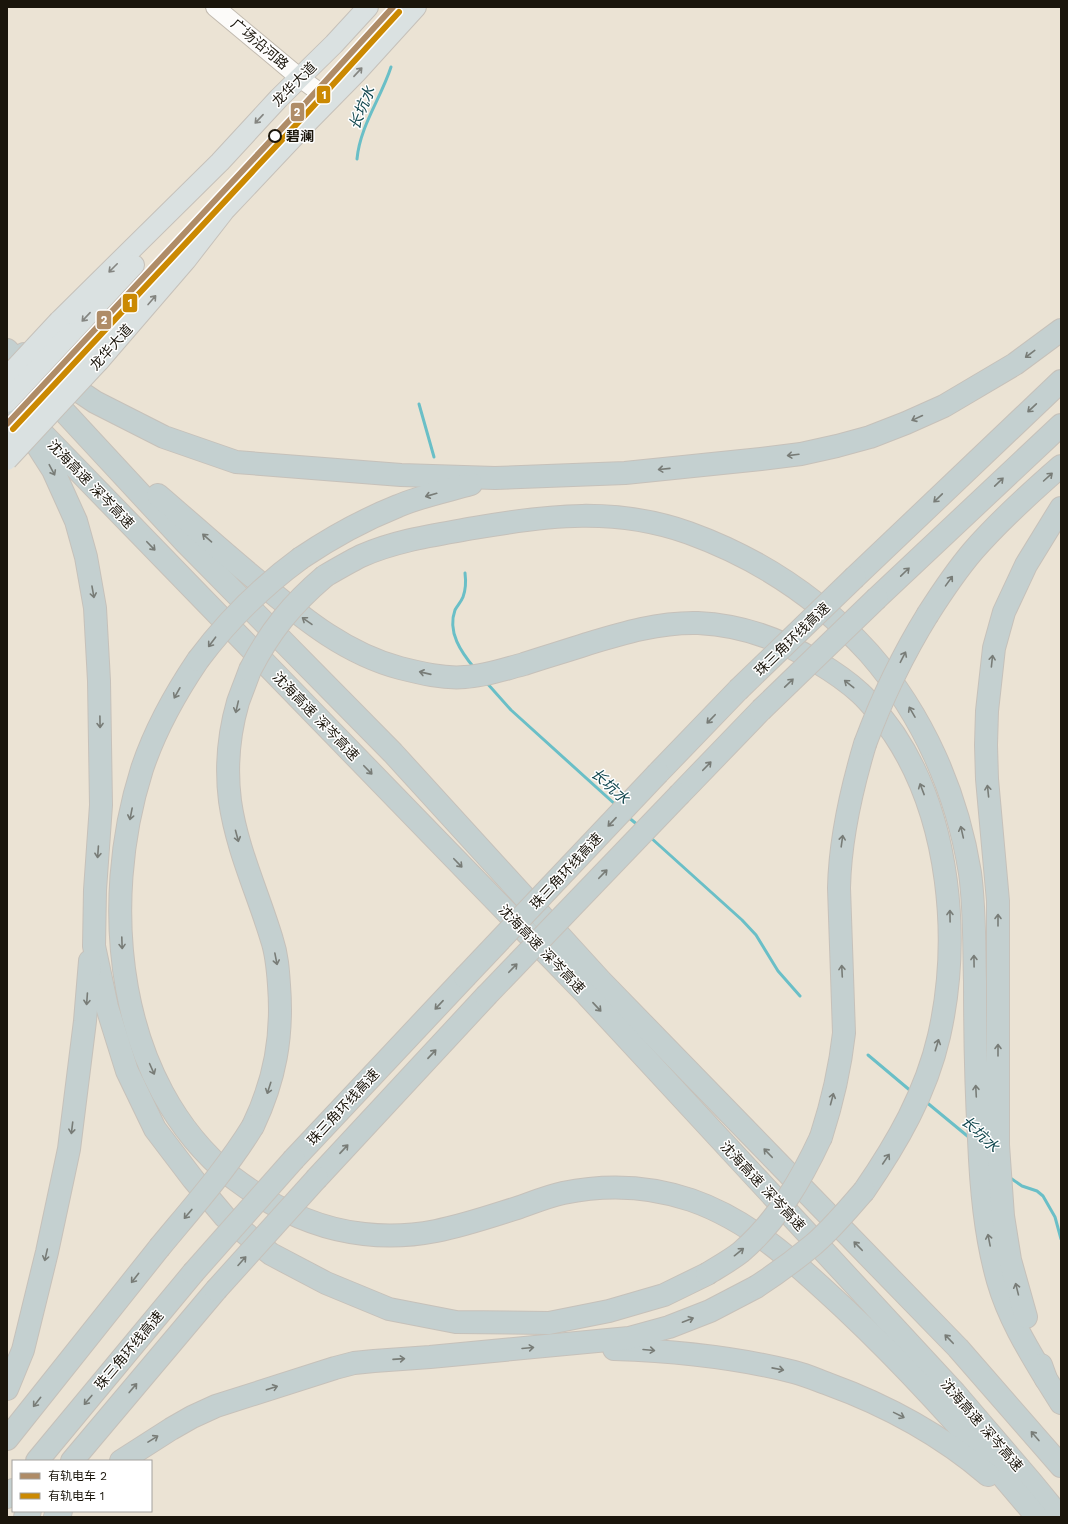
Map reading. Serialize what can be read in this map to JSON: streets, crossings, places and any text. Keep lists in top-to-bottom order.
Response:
{
  "streets": {
    "highway": ["沈海高速 深岑高速", "珠三角环线高速"],
    "main road": ["龙华大道"],
    "street": ["广场沿河路"]
  },
  "crossings": [
    ["广场沿河路", "龙华大道"]
  ],
  "water": ["长坑水"],
  "places": ["碧澜"],
  "lines": ["tram line 2", "tram line 1"],
  "legend": ["有轨电车 2", "有轨电车 1"]
}
